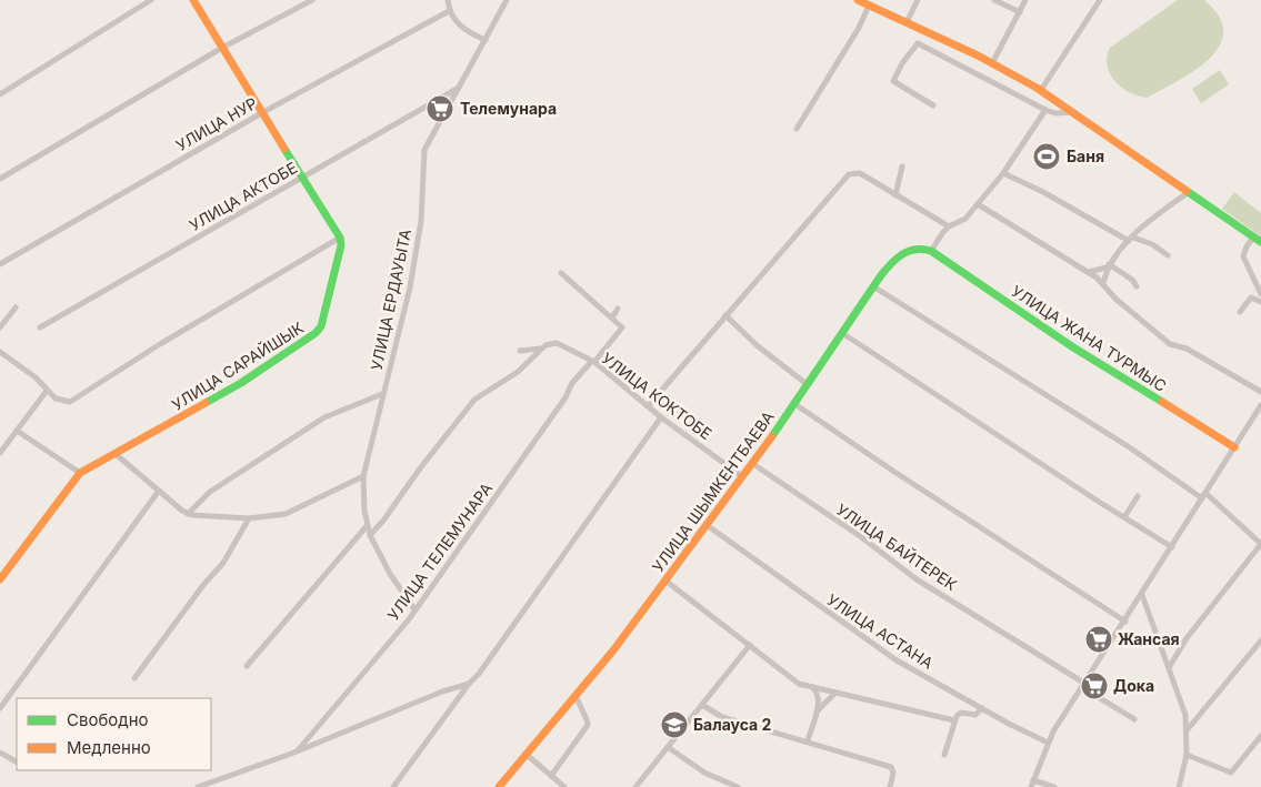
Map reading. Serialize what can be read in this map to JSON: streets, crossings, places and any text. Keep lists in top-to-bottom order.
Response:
{
  "streets": {
    "main road": ["УЛИЦА ЖАНА ТУРМЫС", "УЛИЦА САРАЙШЫК", "УЛИЦА ШЫМКЕНТБАЕВА"],
    "street": [
      "УЛИЦА НУР",
      "УЛИЦА АКТОБЕ",
      "УЛИЦА ЕРДАУЫТА",
      "УЛИЦА КОКТОБЕ",
      "УЛИЦА БАЙТЕРЕК",
      "УЛИЦА ТЕЛЕМУНАРА",
      "УЛИЦА АСТАНА"
    ]
  },
  "crossings": [
    ["УЛИЦА АКТОБЕ", "УЛИЦА ЕРДАУЫТА"],
    ["УЛИЦА ЕРДАУЫТА", "УЛИЦА ТЕЛЕМУНАРА"],
    ["УЛИЦА ЖАНА ТУРМЫС", "УЛИЦА ШЫМКЕНТБАЕВА"],
    ["УЛИЦА КОКТОБЕ", "УЛИЦА ШЫМКЕНТБАЕВА"],
    ["УЛИЦА КОКТОБЕ", "УЛИЦА ТЕЛЕМУНАРА"],
    ["УЛИЦА ШЫМКЕНТБАЕВА", "УЛИЦА БАЙТЕРЕК"],
    ["УЛИЦА ШЫМКЕНТБАЕВА", "УЛИЦА АСТАНА"]
  ],
  "places": {
    "supermarket": ["Телемунара", "Жансая", "Дока"],
    "sports": ["Баня"],
    "school or university": ["Балауса 2"]
  },
  "legend": ["Свободно", "Медленно"]
}
